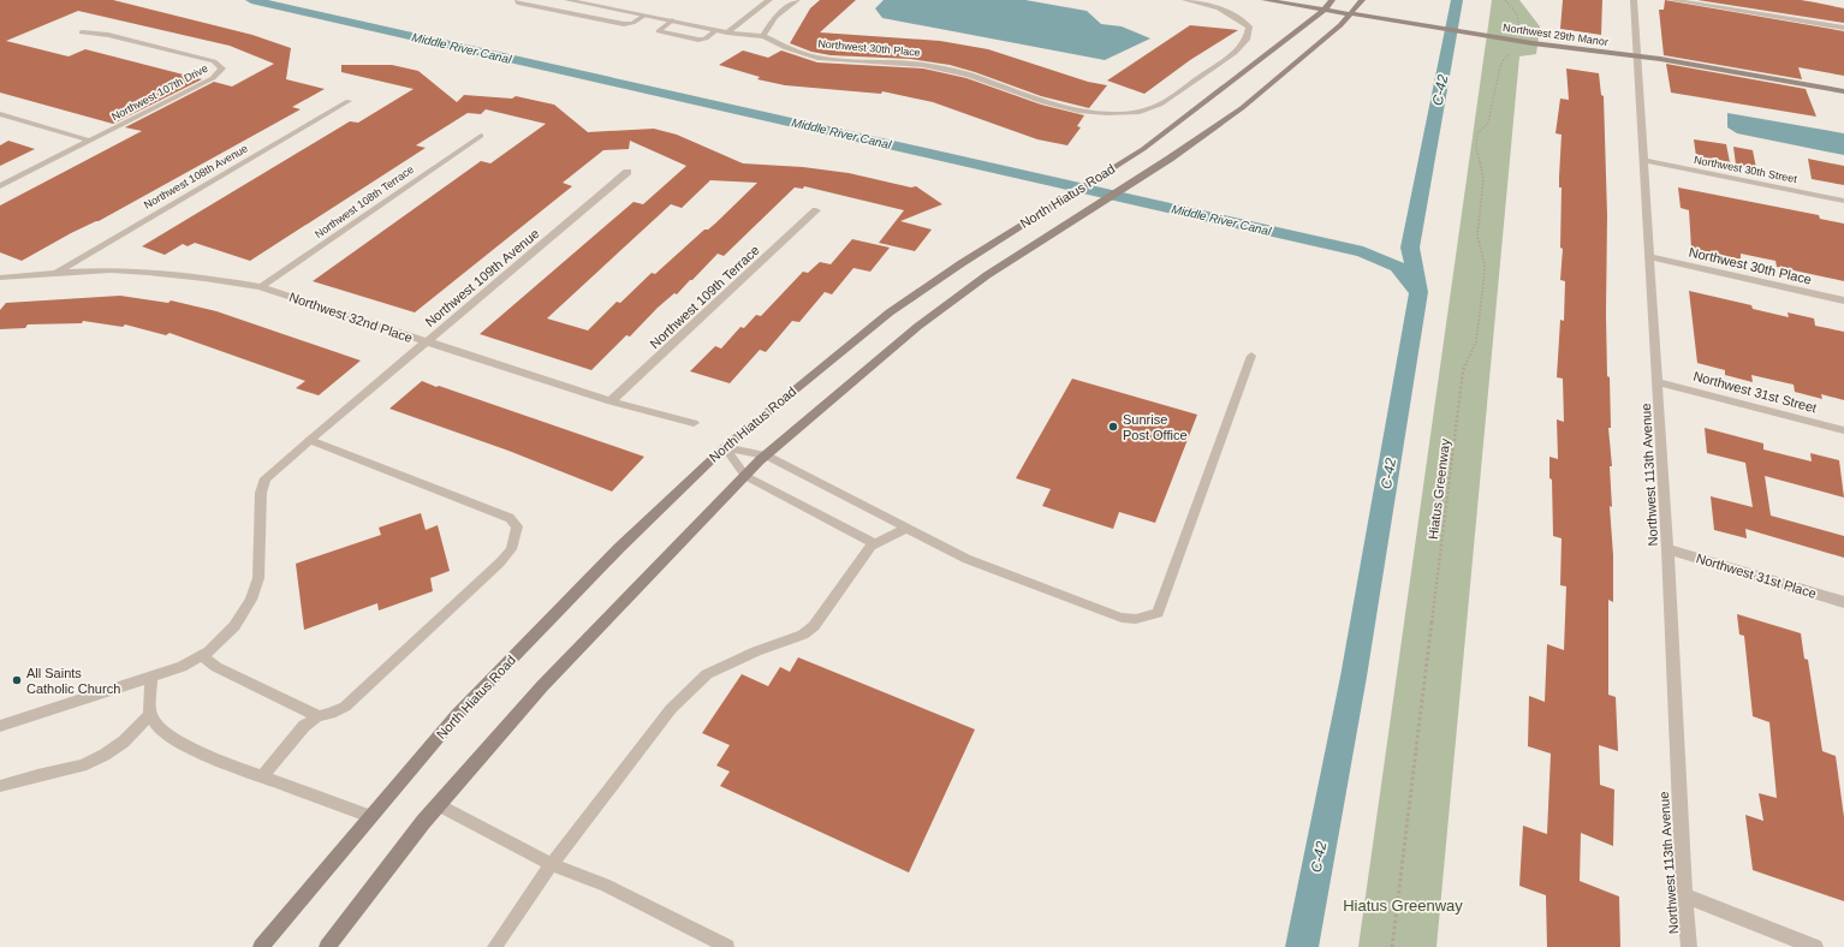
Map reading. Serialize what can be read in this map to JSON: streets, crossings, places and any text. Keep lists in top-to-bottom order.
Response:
{
  "streets": {
    "main road": ["Northwest 29th Manor", "North Hiatus Road"],
    "street": [
      "Northwest 30th Place",
      "Northwest 107th Drive",
      "Northwest 30th Street",
      "Northwest 108th Avenue",
      "Northwest 108th Terrace",
      "Northwest 109th Avenue",
      "Northwest 109th Terrace",
      "Northwest 32nd Place",
      "Northwest 31st Street",
      "Northwest 113th Avenue",
      "Northwest 31st Place"
    ],
    "path": ["Hiatus Greenway"]
  },
  "crossings": [
    ["Northwest 29th Manor", "North Hiatus Road"],
    ["Northwest 29th Manor", "Northwest 113th Avenue"],
    ["Northwest 30th Place", "Northwest 113th Avenue"],
    ["Northwest 30th Street", "Northwest 113th Avenue"],
    ["Northwest 108th Avenue", "Northwest 32nd Place"],
    ["Northwest 108th Terrace", "Northwest 32nd Place"],
    ["Northwest 109th Avenue", "Northwest 32nd Place"],
    ["Northwest 109th Terrace", "Northwest 32nd Place"],
    ["Northwest 31st Street", "Northwest 113th Avenue"],
    ["Northwest 113th Avenue", "Northwest 31st Place"]
  ],
  "water": ["Middle River Canal", "C-42"],
  "parks": ["Hiatus Greenway"],
  "places": ["Sunrise Post Office", "All Saints Catholic Church"]
}
